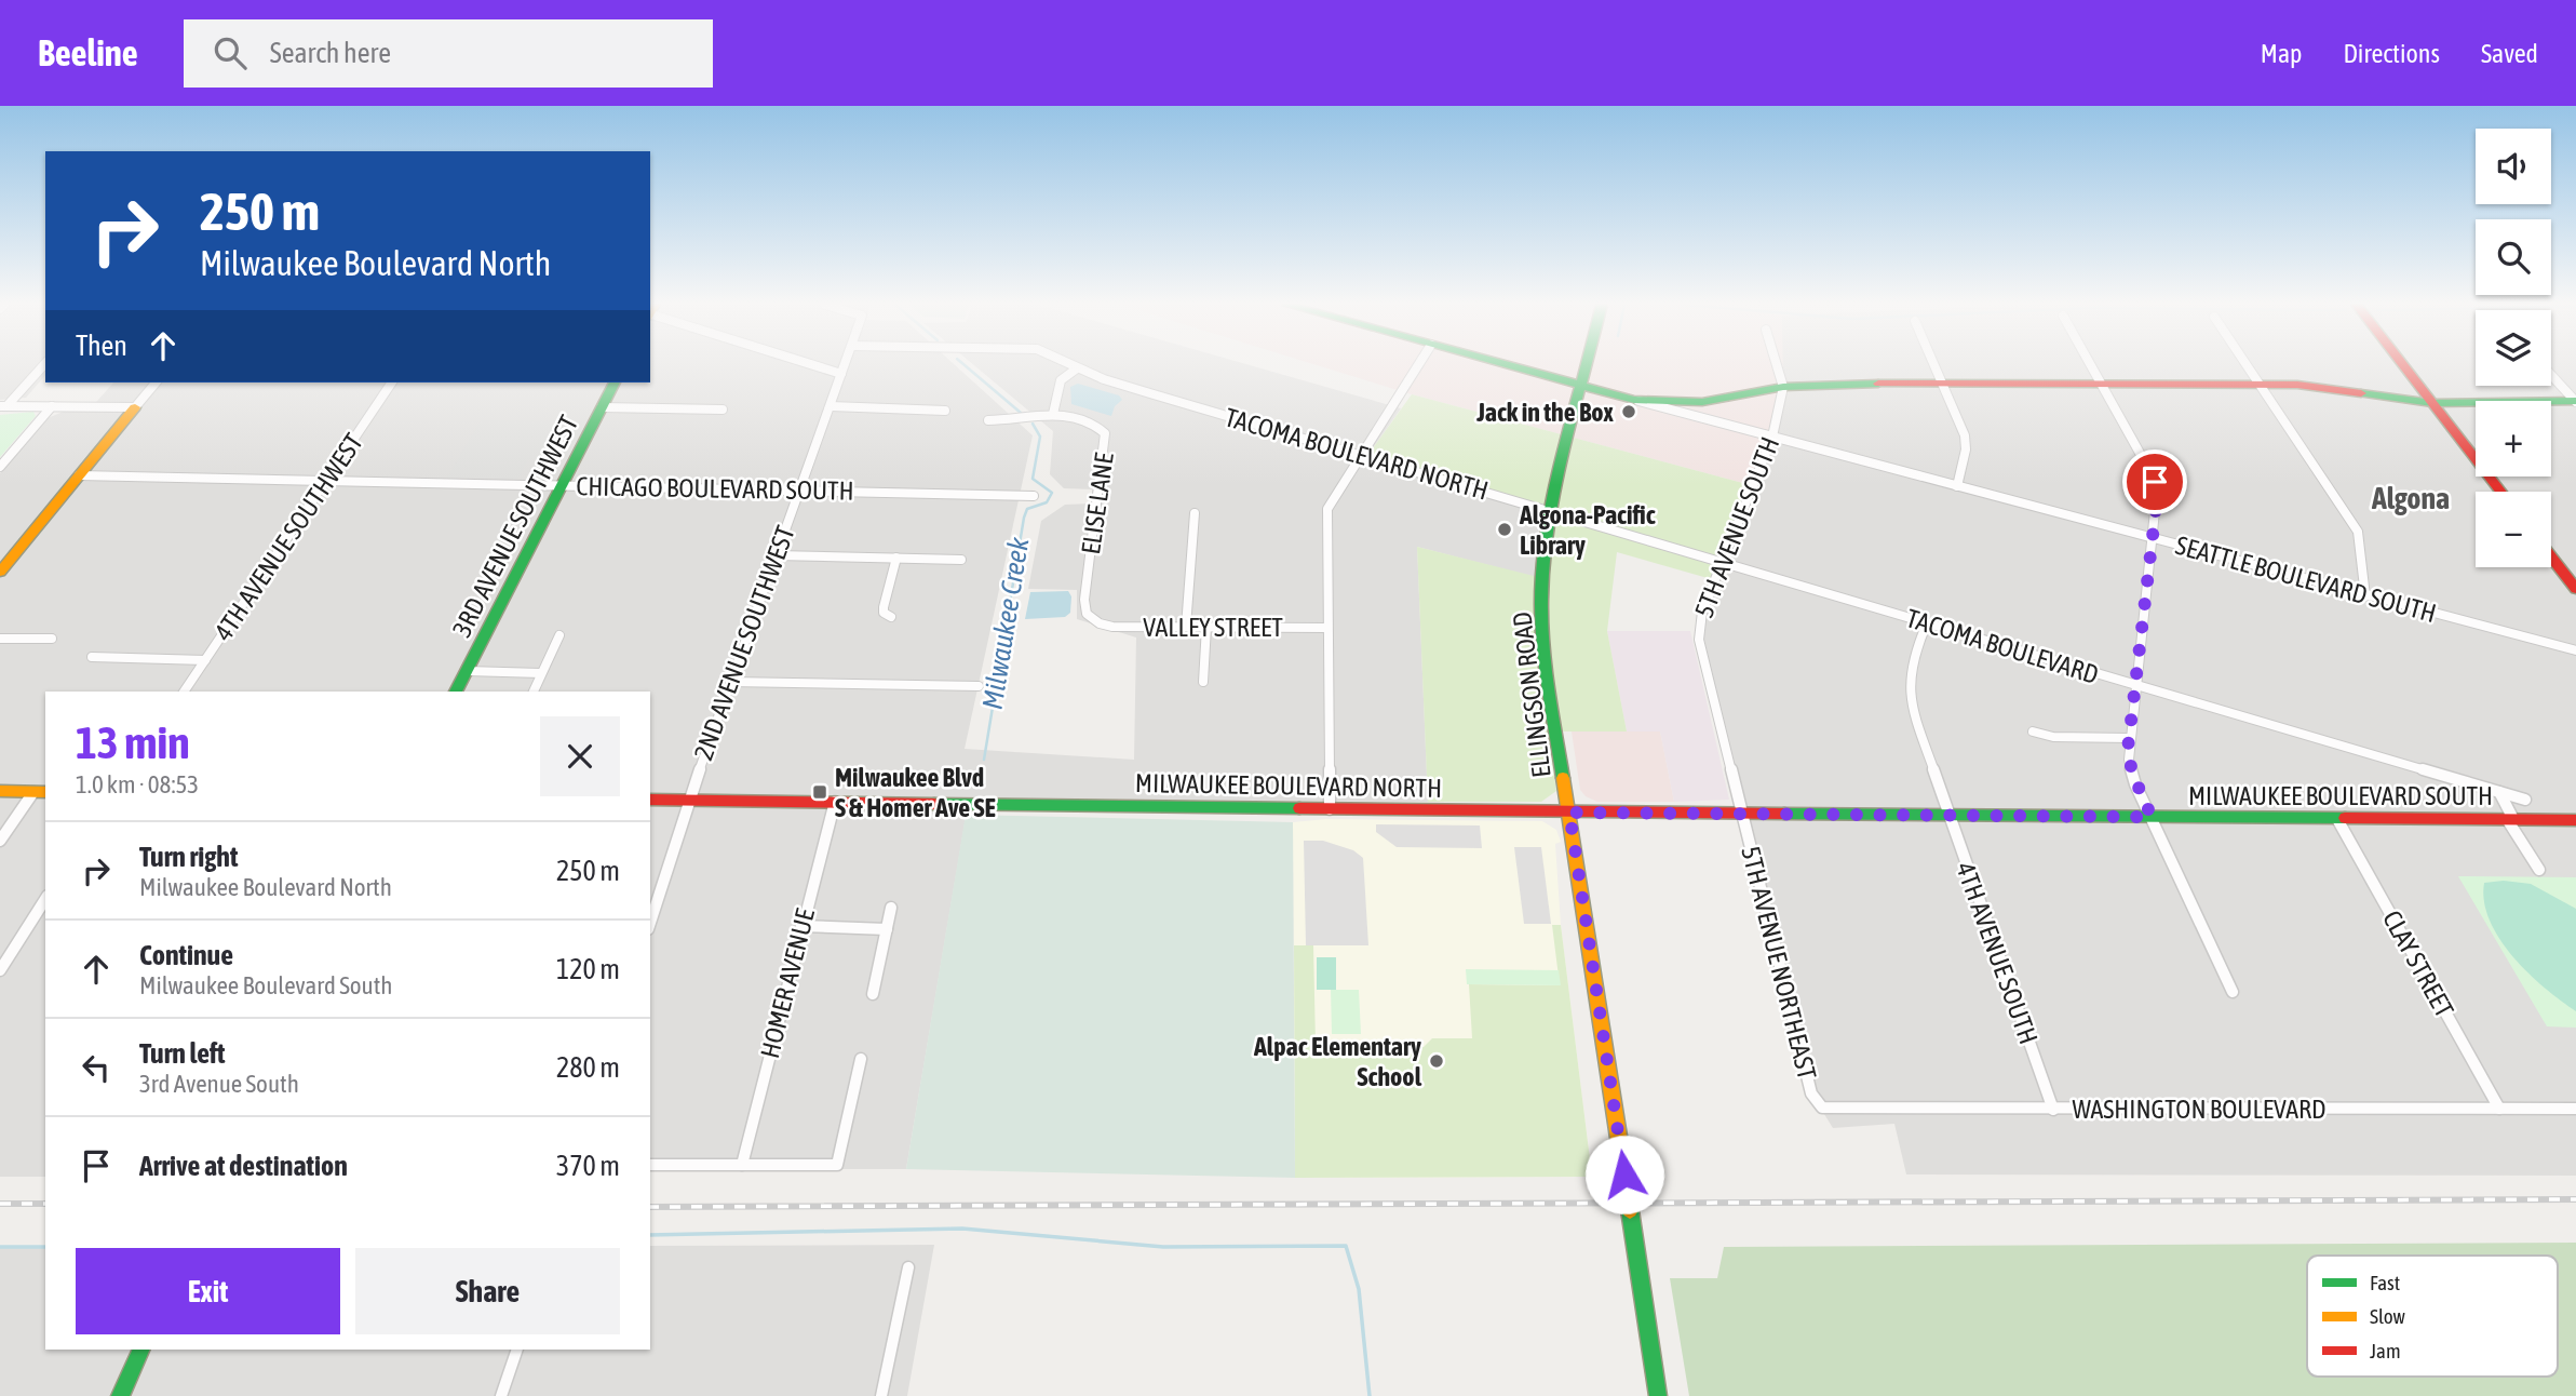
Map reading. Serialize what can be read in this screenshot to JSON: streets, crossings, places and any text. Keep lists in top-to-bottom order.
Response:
{
  "streets": {
    "street": [
      "TACOMA BOULEVARD NORTH",
      "CHICAGO BOULEVARD SOUTH",
      "ELISE LANE",
      "3RD AVENUE SOUTHWEST",
      "5TH AVENUE SOUTH",
      "4TH AVENUE SOUTHWEST",
      "SEATTLE BOULEVARD SOUTH",
      "VALLEY STREET",
      "2ND AVENUE SOUTHWEST",
      "TACOMA BOULEVARD",
      "ELLINGSON ROAD",
      "MILWAUKEE BOULEVARD NORTH",
      "MILWAUKEE BOULEVARD SOUTH",
      "4TH AVENUE SOUTH",
      "5TH AVENUE NORTHEAST",
      "CLAY STREET",
      "HOMER AVENUE",
      "WASHINGTON BOULEVARD"
    ]
  },
  "crossings": [
    ["TACOMA BOULEVARD NORTH", "TACOMA BOULEVARD"],
    ["TACOMA BOULEVARD NORTH", "ELLINGSON ROAD"],
    ["CHICAGO BOULEVARD SOUTH", "3RD AVENUE SOUTHWEST"],
    ["CHICAGO BOULEVARD SOUTH", "4TH AVENUE SOUTHWEST"],
    ["CHICAGO BOULEVARD SOUTH", "2ND AVENUE SOUTHWEST"],
    ["ELISE LANE", "VALLEY STREET"],
    ["5TH AVENUE SOUTH", "SEATTLE BOULEVARD SOUTH"],
    ["5TH AVENUE SOUTH", "TACOMA BOULEVARD"],
    ["5TH AVENUE SOUTH", "MILWAUKEE BOULEVARD NORTH"],
    ["5TH AVENUE SOUTH", "MILWAUKEE BOULEVARD SOUTH"],
    ["5TH AVENUE SOUTH", "5TH AVENUE NORTHEAST"],
    ["TACOMA BOULEVARD", "ELLINGSON ROAD"],
    ["TACOMA BOULEVARD", "4TH AVENUE SOUTH"],
    ["ELLINGSON ROAD", "MILWAUKEE BOULEVARD NORTH"],
    ["MILWAUKEE BOULEVARD NORTH", "MILWAUKEE BOULEVARD SOUTH"],
    ["MILWAUKEE BOULEVARD NORTH", "5TH AVENUE NORTHEAST"],
    ["MILWAUKEE BOULEVARD NORTH", "HOMER AVENUE"],
    ["MILWAUKEE BOULEVARD SOUTH", "4TH AVENUE SOUTH"],
    ["MILWAUKEE BOULEVARD SOUTH", "5TH AVENUE NORTHEAST"],
    ["MILWAUKEE BOULEVARD SOUTH", "CLAY STREET"],
    ["4TH AVENUE SOUTH", "WASHINGTON BOULEVARD"],
    ["5TH AVENUE NORTHEAST", "WASHINGTON BOULEVARD"],
    ["CLAY STREET", "WASHINGTON BOULEVARD"]
  ],
  "districts": ["Algona"],
  "water": ["Milwaukee Creek"],
  "places": {
    "other": ["Jack in the Box", "Algona-Pacific Library", "Alpac Elementary School"],
    "transit": ["Milwaukee Blvd S & Homer Ave SE"]
  },
  "legend": ["Fast", "Slow", "Jam"],
  "page": {
    "header": "Beeline",
    "search": "Search here",
    "nav": ["Map", "Directions", "Saved"],
    "map_buttons": ["+", "−"],
    "turn": ["250 m", "Milwaukee Boulevard North"],
    "then": "Then",
    "heading": ["13 min", "1.0 km · 08:53"],
    "list": [
      {
        "name": "Turn right",
        "note": "Milwaukee Boulevard North",
        "value": "250 m"
      },
      {
        "name": "Continue",
        "note": "Milwaukee Boulevard South",
        "value": "120 m"
      },
      {
        "name": "Turn left",
        "note": "3rd Avenue South",
        "value": "280 m"
      },
      {
        "name": "Arrive at destination",
        "value": "370 m"
      }
    ],
    "buttons": ["Exit", "Share"]
  }
}
